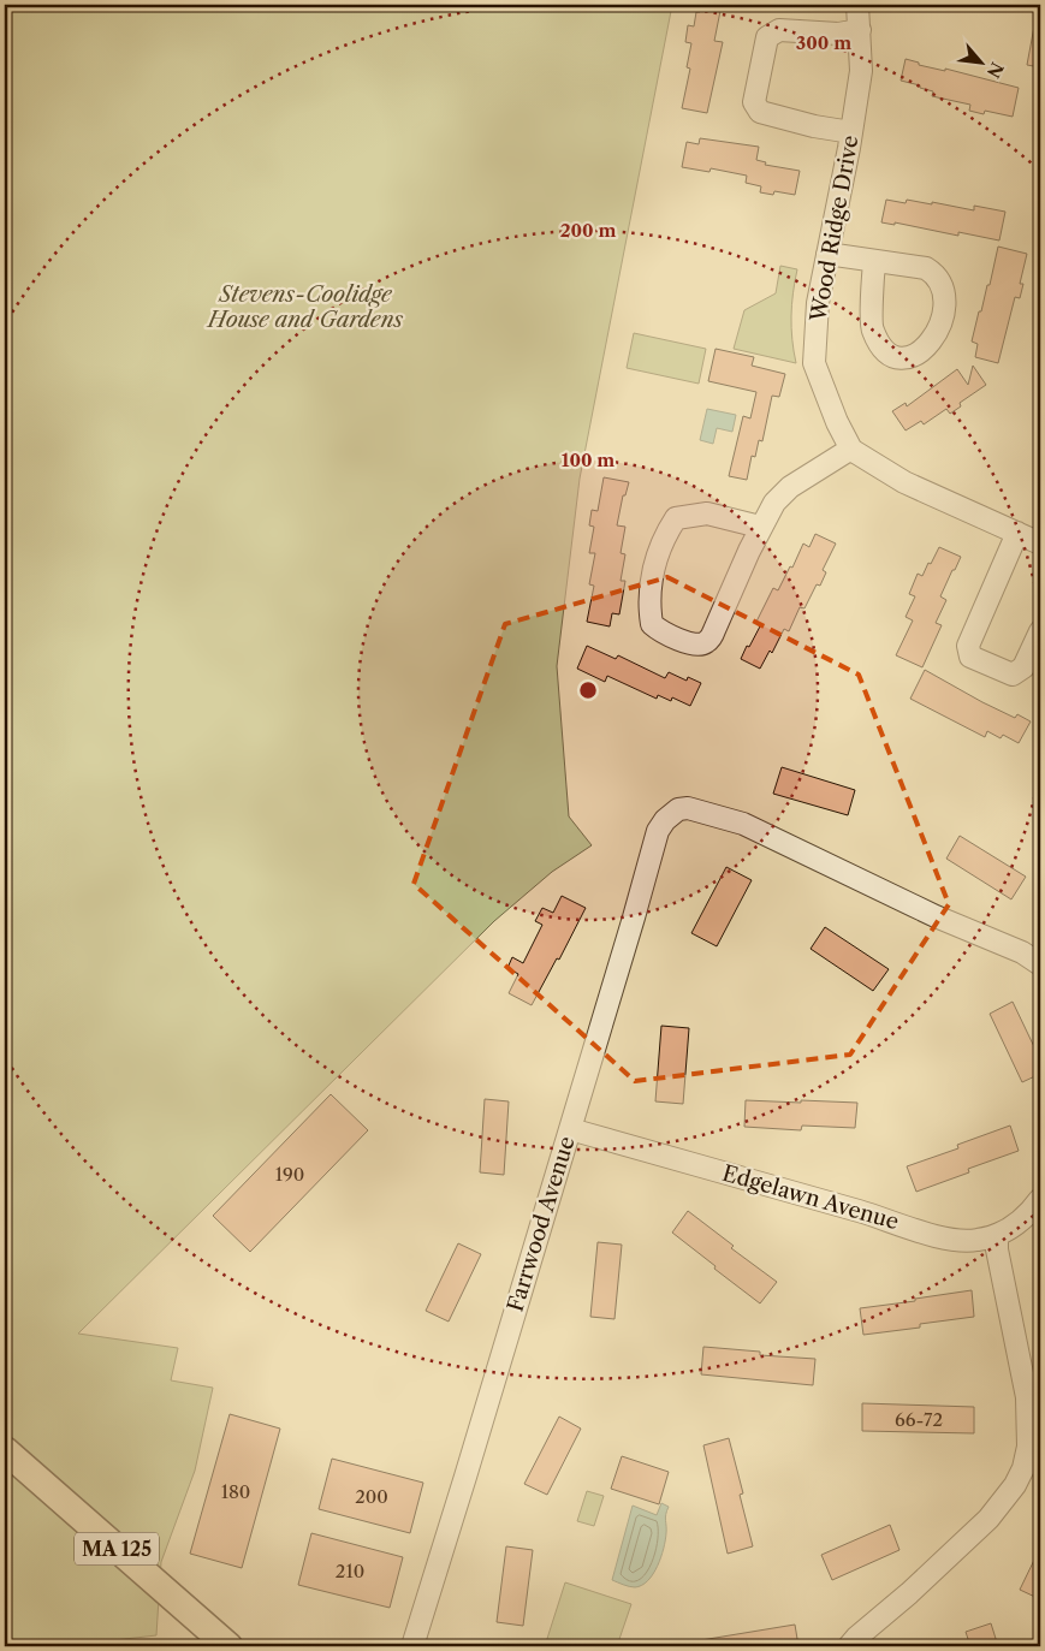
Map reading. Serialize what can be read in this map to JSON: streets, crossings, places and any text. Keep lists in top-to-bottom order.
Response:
{
  "streets": {
    "main road": ["MA 125"],
    "street": ["Wood Ridge Drive", "Edgelawn Avenue", "Farrwood Avenue"]
  },
  "crossings": [
    ["Edgelawn Avenue", "Farrwood Avenue"]
  ],
  "parks": ["Stevens-Coolidge House and Gardens"],
  "house_numbers": [
    "190",
    "66-72",
    "180",
    "200",
    "210"
  ],
  "north": "bottom right",
  "rings": ["300 m", "200 m", "100 m"]
}
